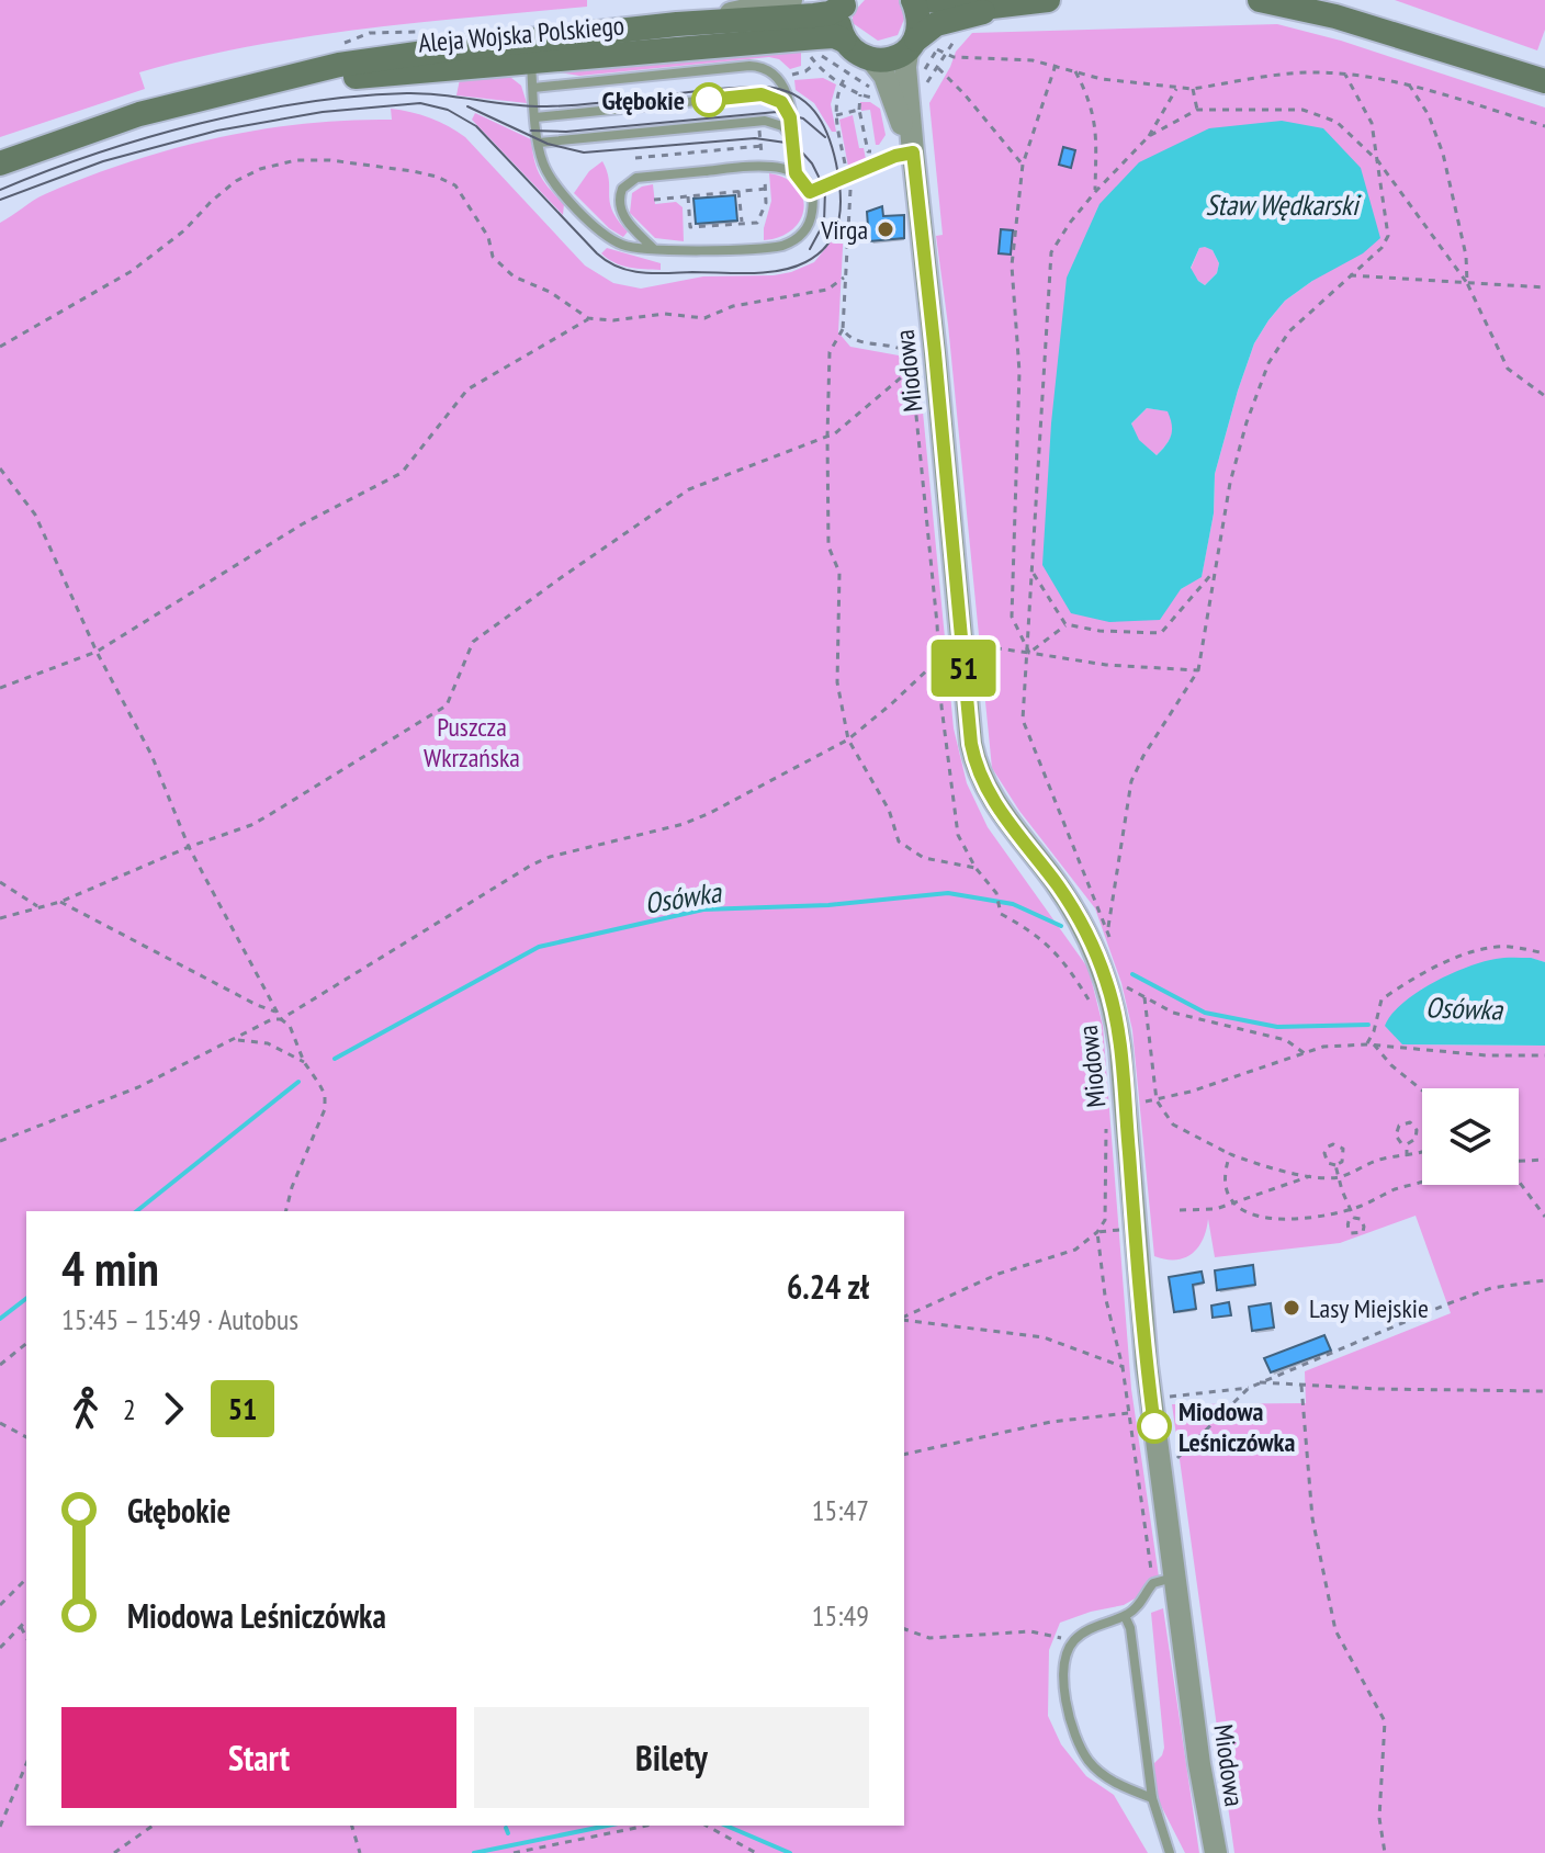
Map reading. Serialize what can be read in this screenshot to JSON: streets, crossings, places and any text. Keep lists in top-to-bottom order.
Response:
{
  "streets": {
    "main road": ["Aleja Wojska Polskiego"],
    "street": ["Miodowa"]
  },
  "water": ["Staw Wędkarski", "Osówka"],
  "parks": ["Puszcza Wkrzańska"],
  "places": [
    "Głębokie",
    "Virga",
    "Lasy Miejskie",
    "Miodowa Leśniczówka"
  ],
  "lines": ["bus line 51"],
  "page": {
    "on_map": "51",
    "heading": ["4 min", "15:45 – 15:49 · Autobus", "6.24 zł"],
    "legs": ["2", "51"],
    "list": [
      {
        "name": "Głębokie",
        "value": "15:47"
      },
      {
        "name": "Miodowa Leśniczówka",
        "value": "15:49"
      }
    ],
    "buttons": ["Start", "Bilety"]
  }
}
